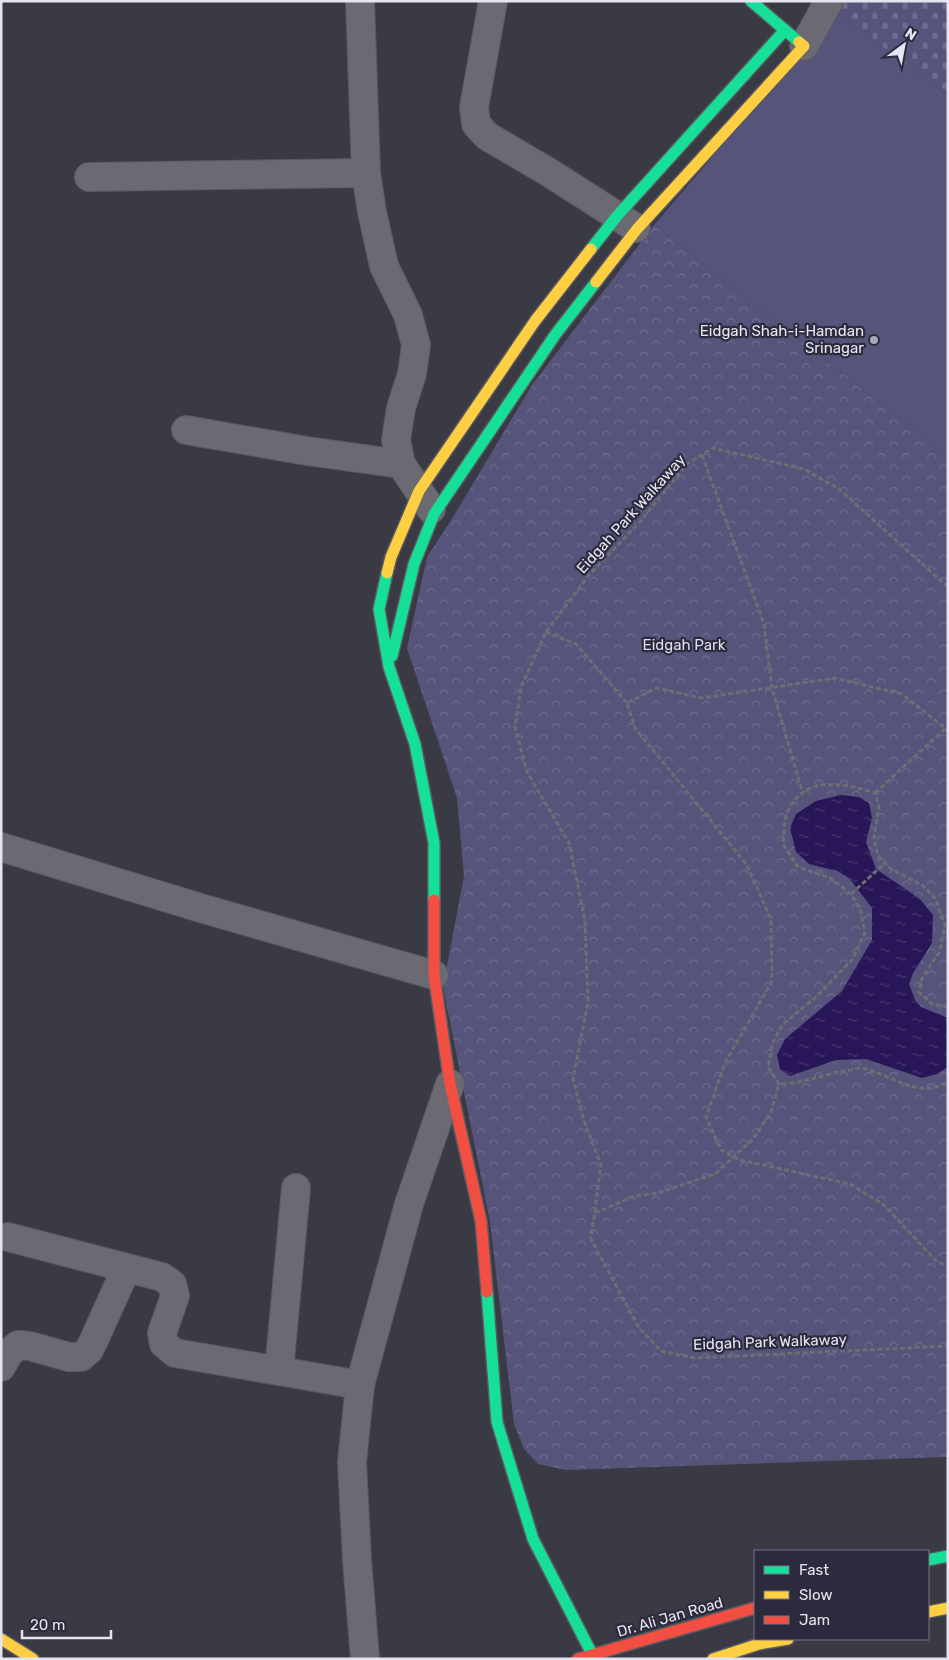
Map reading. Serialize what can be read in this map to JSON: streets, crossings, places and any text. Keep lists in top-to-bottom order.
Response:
{
  "streets": {
    "street": ["Dr. Ali Jan Road"],
    "path": ["Eidgah Park Walkaway"]
  },
  "parks": ["Eidgah Park"],
  "places": ["Eidgah Shah-i-Hamdan Srinagar"],
  "legend": ["Fast", "Slow", "Jam"],
  "scale_bar": "20 m",
  "north": "top right"
}
